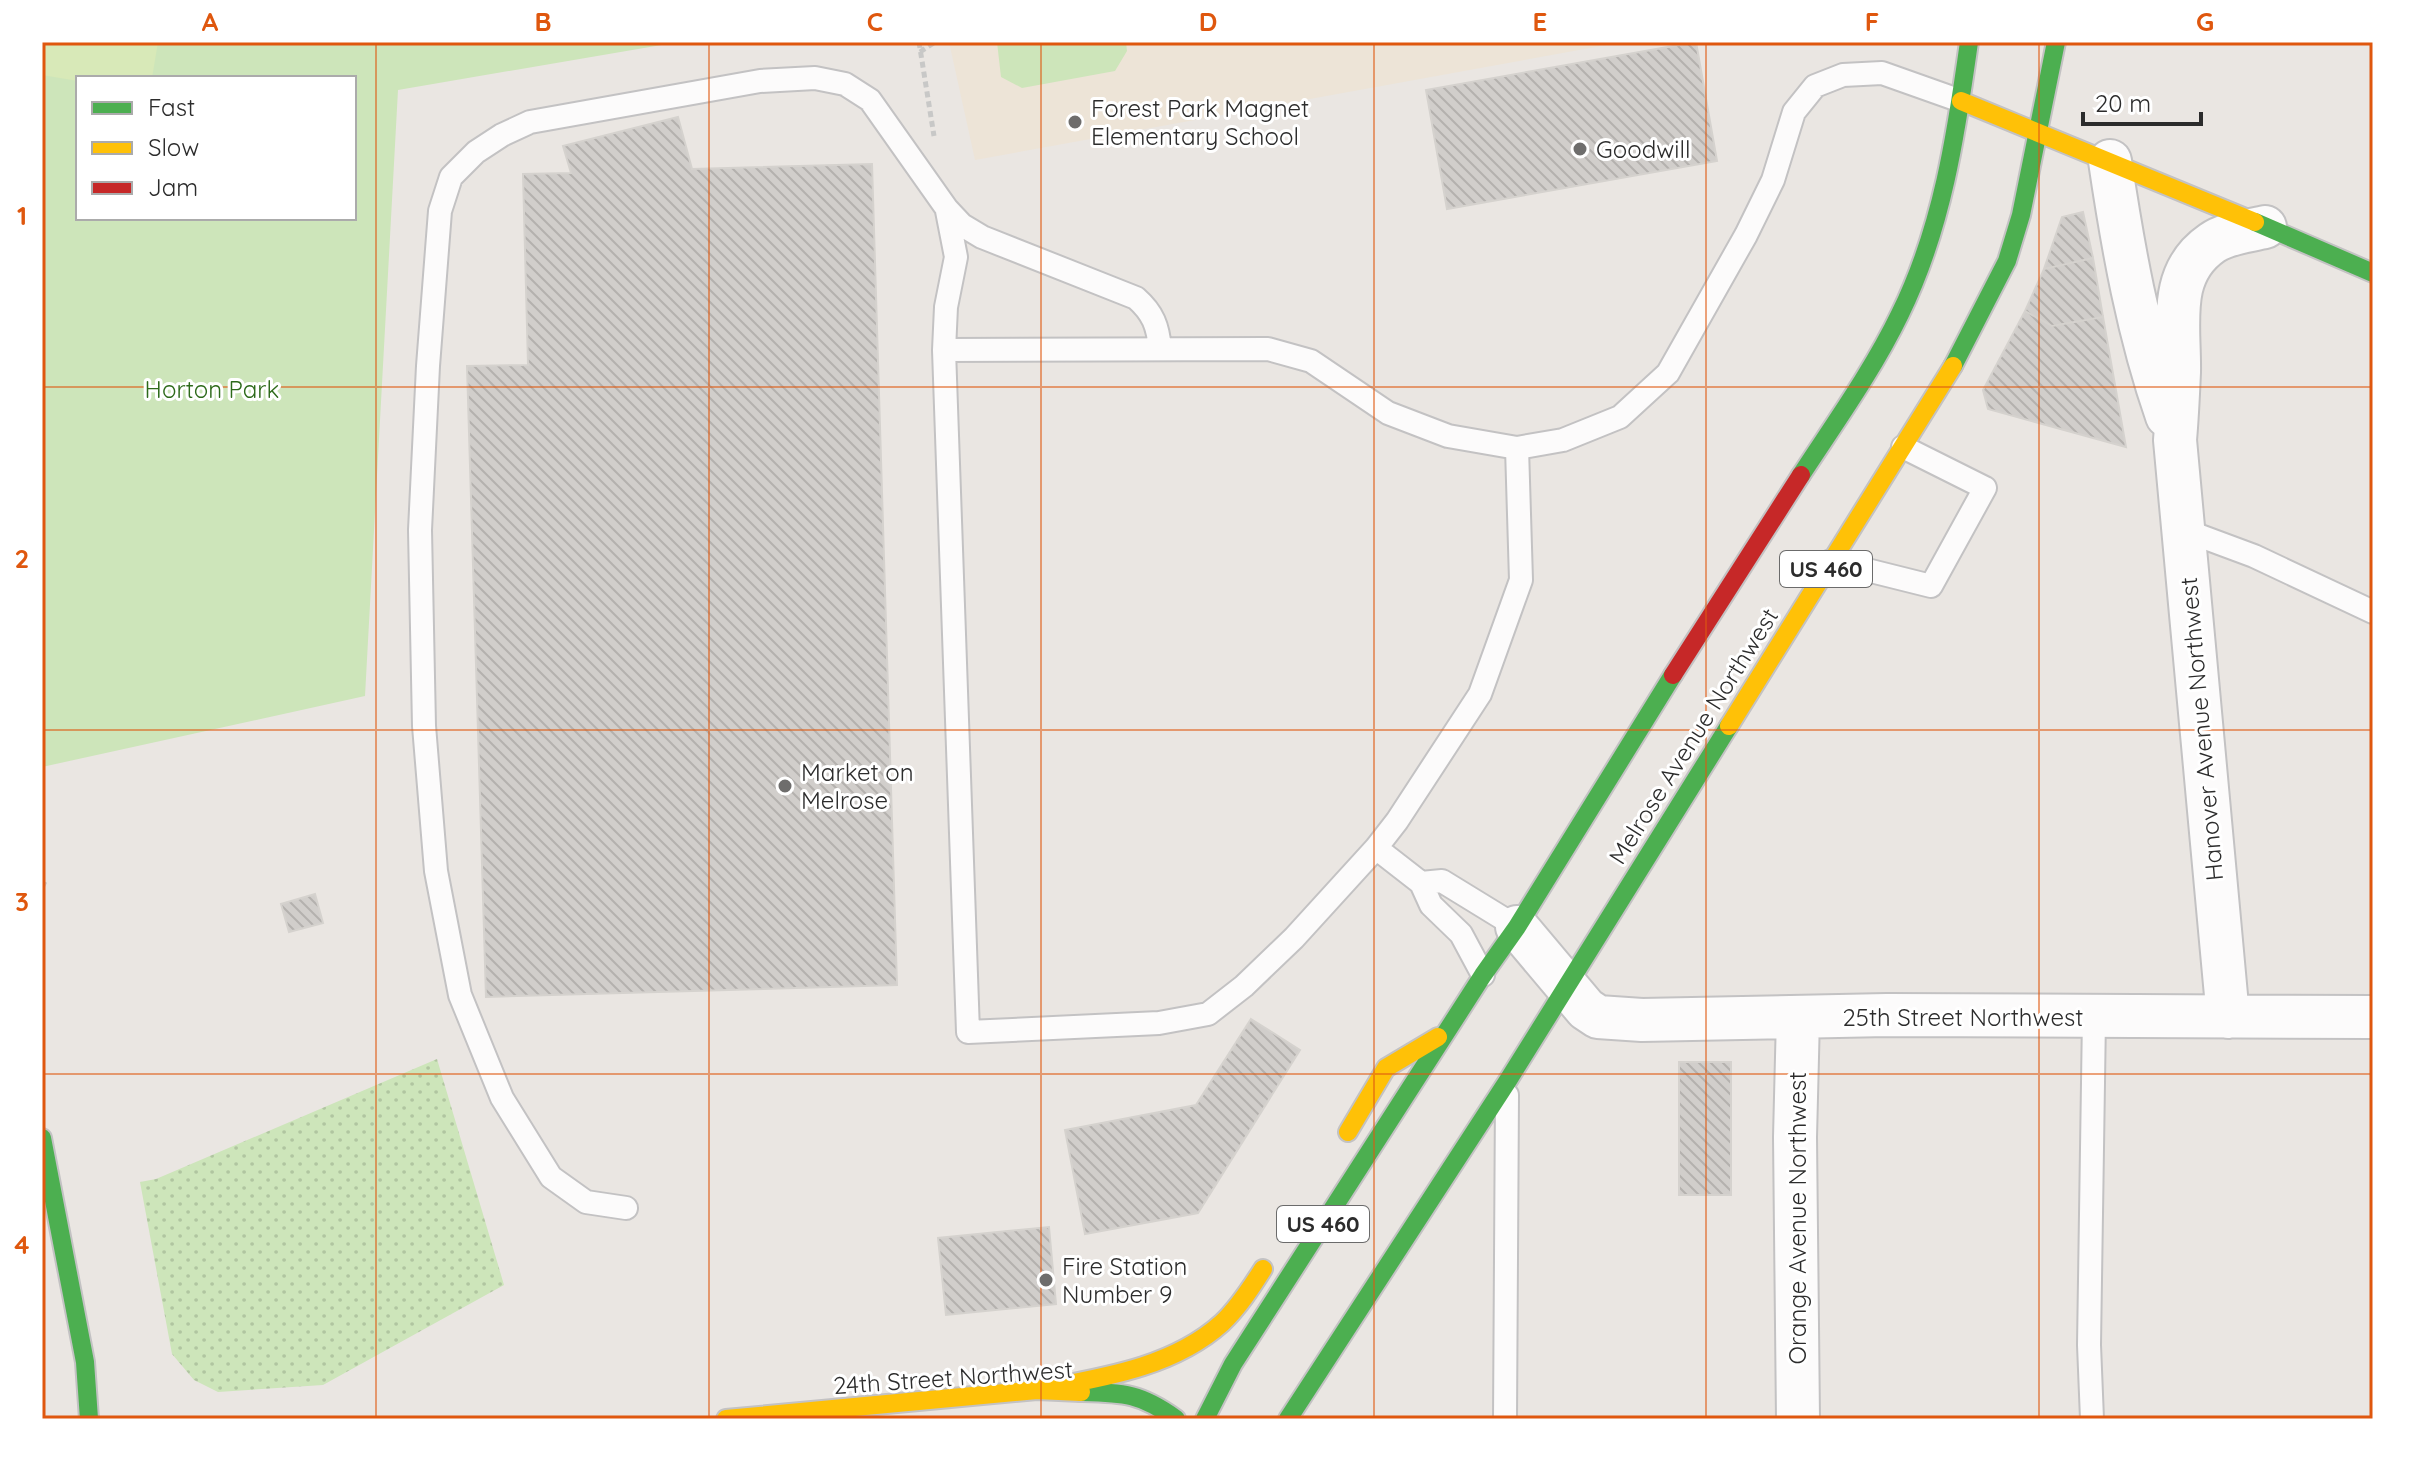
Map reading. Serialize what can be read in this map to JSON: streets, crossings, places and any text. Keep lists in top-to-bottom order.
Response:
{
  "streets": {
    "main road": ["US 460", "Melrose Avenue Northwest", "24th Street Northwest"],
    "street": ["Hanover Avenue Northwest", "25th Street Northwest", "Orange Avenue Northwest"]
  },
  "crossings": [
    ["Hanover Avenue Northwest", "25th Street Northwest"],
    ["Melrose Avenue Northwest", "25th Street Northwest"],
    ["25th Street Northwest", "Orange Avenue Northwest"]
  ],
  "parks": ["Horton Park"],
  "places": [
    "Forest Park Magnet Elementary School",
    "Goodwill",
    "Market on Melrose",
    "Fire Station Number 9"
  ],
  "legend": ["Fast", "Slow", "Jam"],
  "scale_bar": "20 m",
  "grid": {
    "columns": [
      "A",
      "B",
      "C",
      "D",
      "E",
      "F",
      "G"
    ],
    "rows": [
      "1",
      "2",
      "3",
      "4"
    ]
  }
}
